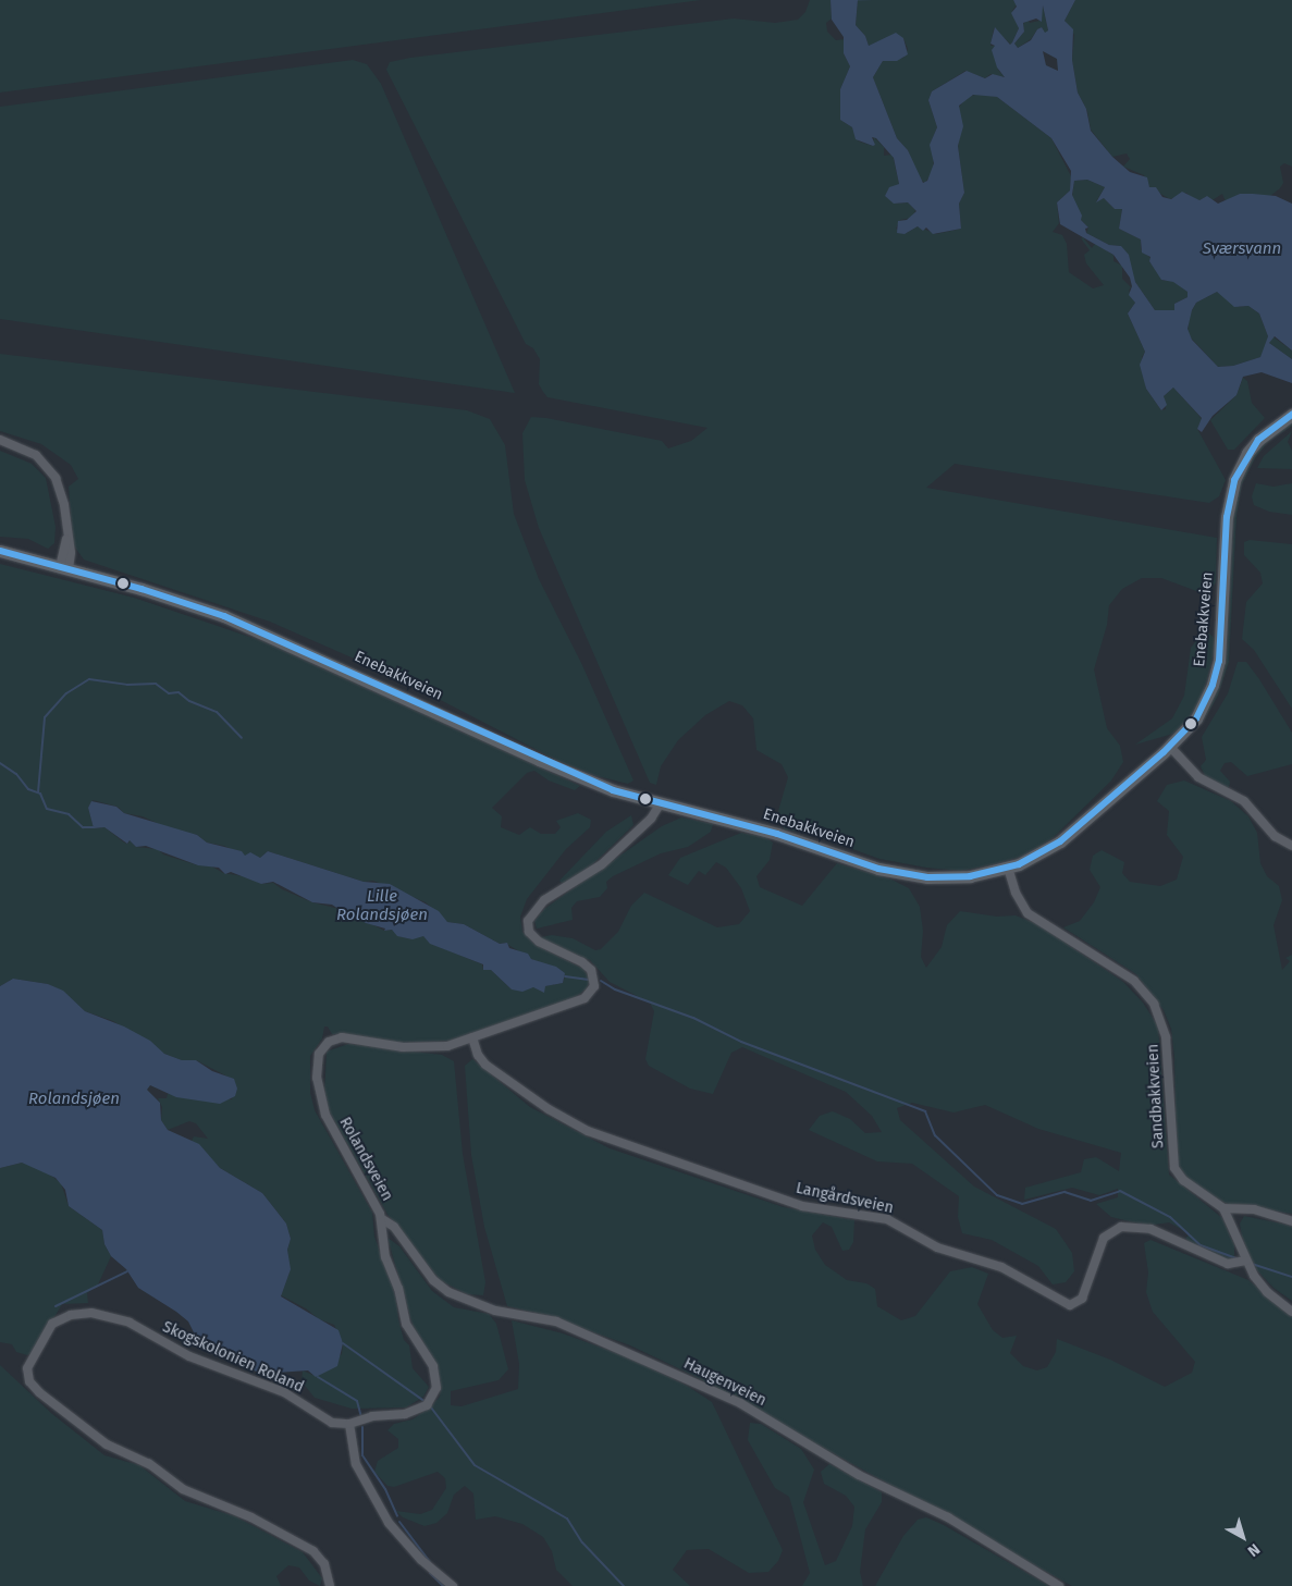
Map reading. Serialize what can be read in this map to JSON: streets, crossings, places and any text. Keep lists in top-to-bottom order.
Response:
{
  "streets": {
    "main road": ["Enebakkveien"],
    "street": [
      "Sandbakkveien",
      "Rolandsveien",
      "Langårdsveien",
      "Skogskolonien Roland",
      "Haugenveien"
    ]
  },
  "crossings": [
    ["Enebakkveien", "Sandbakkveien"],
    ["Enebakkveien", "Rolandsveien"],
    ["Rolandsveien", "Langårdsveien"],
    ["Rolandsveien", "Skogskolonien Roland"],
    ["Rolandsveien", "Haugenveien"]
  ],
  "water": ["Sværsvann", "Lille Rolandsjøen", "Rolandsjøen"],
  "north": "bottom right"
}
